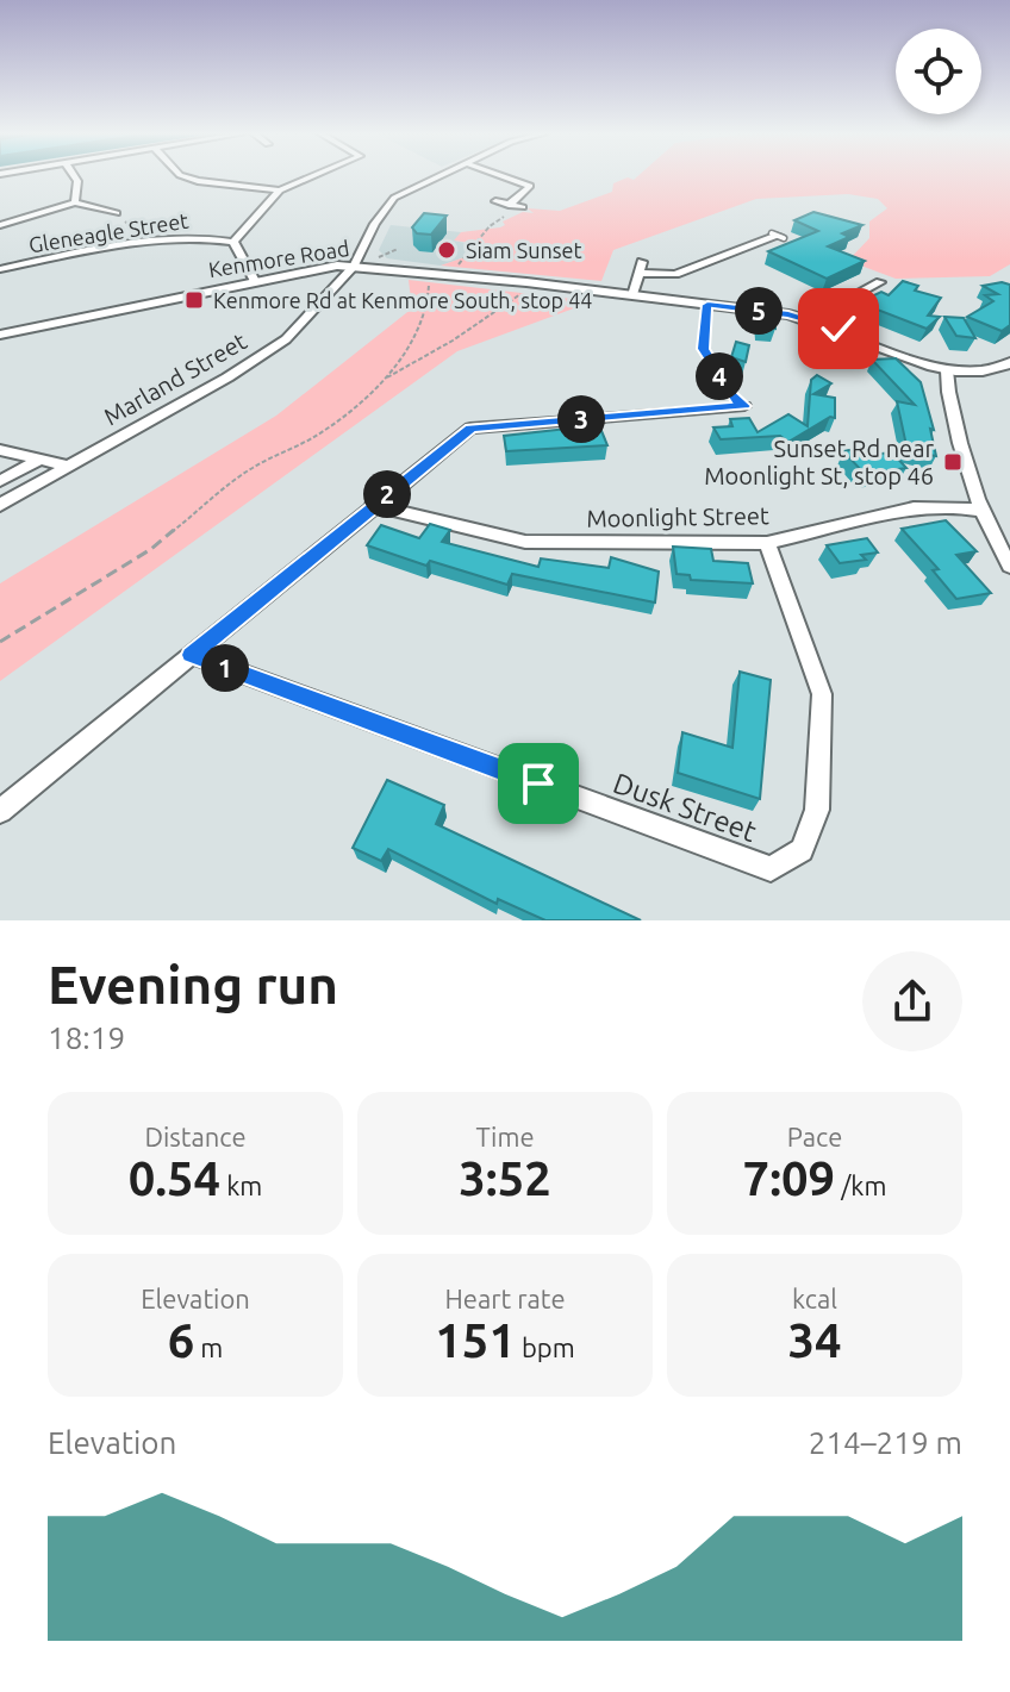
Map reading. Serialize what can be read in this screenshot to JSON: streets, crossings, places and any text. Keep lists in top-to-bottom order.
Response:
{
  "streets": {
    "street": [
      "Gleneagle Street",
      "Kenmore Road",
      "Marland Street",
      "Moonlight Street",
      "Dusk Street"
    ]
  },
  "crossings": [
    ["Kenmore Road", "Marland Street"],
    ["Moonlight Street", "Dusk Street"]
  ],
  "places": {
    "other": ["Siam Sunset"],
    "transit": ["Kenmore Rd at Kenmore South, stop 44", "Sunset Rd near Moonlight St, stop 46"]
  },
  "page": {
    "pins": [
      "5",
      "4",
      "3",
      "2",
      "1"
    ],
    "heading": ["Evening run", "18:19"],
    "stats": [
      ["Distance", "0.54 km"],
      ["Time", "3:52"],
      ["Pace", "7:09 /km"],
      ["Elevation", "6 m"],
      ["Heart rate", "151 bpm"],
      ["kcal", "34"]
    ],
    "chart": ["Elevation", "214–219 m"]
  }
}
